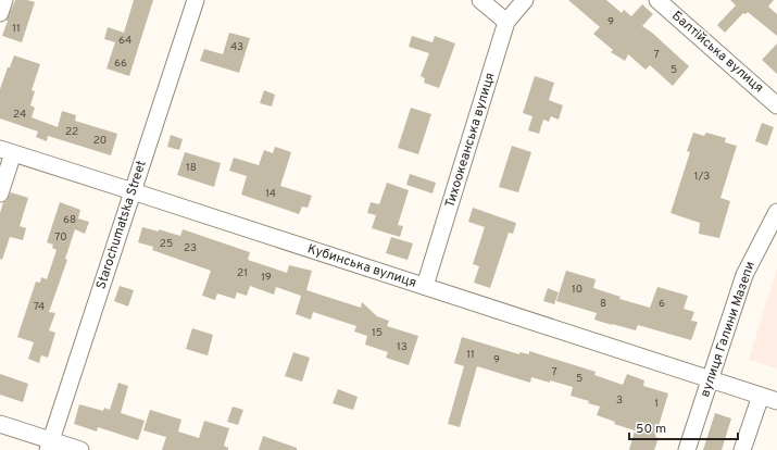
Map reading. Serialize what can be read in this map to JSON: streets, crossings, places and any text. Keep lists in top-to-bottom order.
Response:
{
  "streets": {
    "street": [
      "Балтійська вулиця",
      "Тихоокеанська вулиця",
      "Starochumatska Street",
      "Кубинська вулиця",
      "вулиця Галини Мазепи"
    ]
  },
  "crossings": [
    ["Тихоокеанська вулиця", "Кубинська вулиця"],
    ["Starochumatska Street", "Кубинська вулиця"],
    ["Кубинська вулиця", "вулиця Галини Мазепи"]
  ],
  "house_numbers": [
    "9",
    "11",
    "64",
    "43",
    "7",
    "66",
    "5",
    "24",
    "22",
    "20",
    "18",
    "1/3",
    "14",
    "68",
    "70",
    "25",
    "23",
    "21",
    "19",
    "10",
    "8",
    "6",
    "74",
    "15",
    "13",
    "11",
    "9",
    "7",
    "5",
    "3",
    "1"
  ],
  "scale_bar": "50 m"
}
